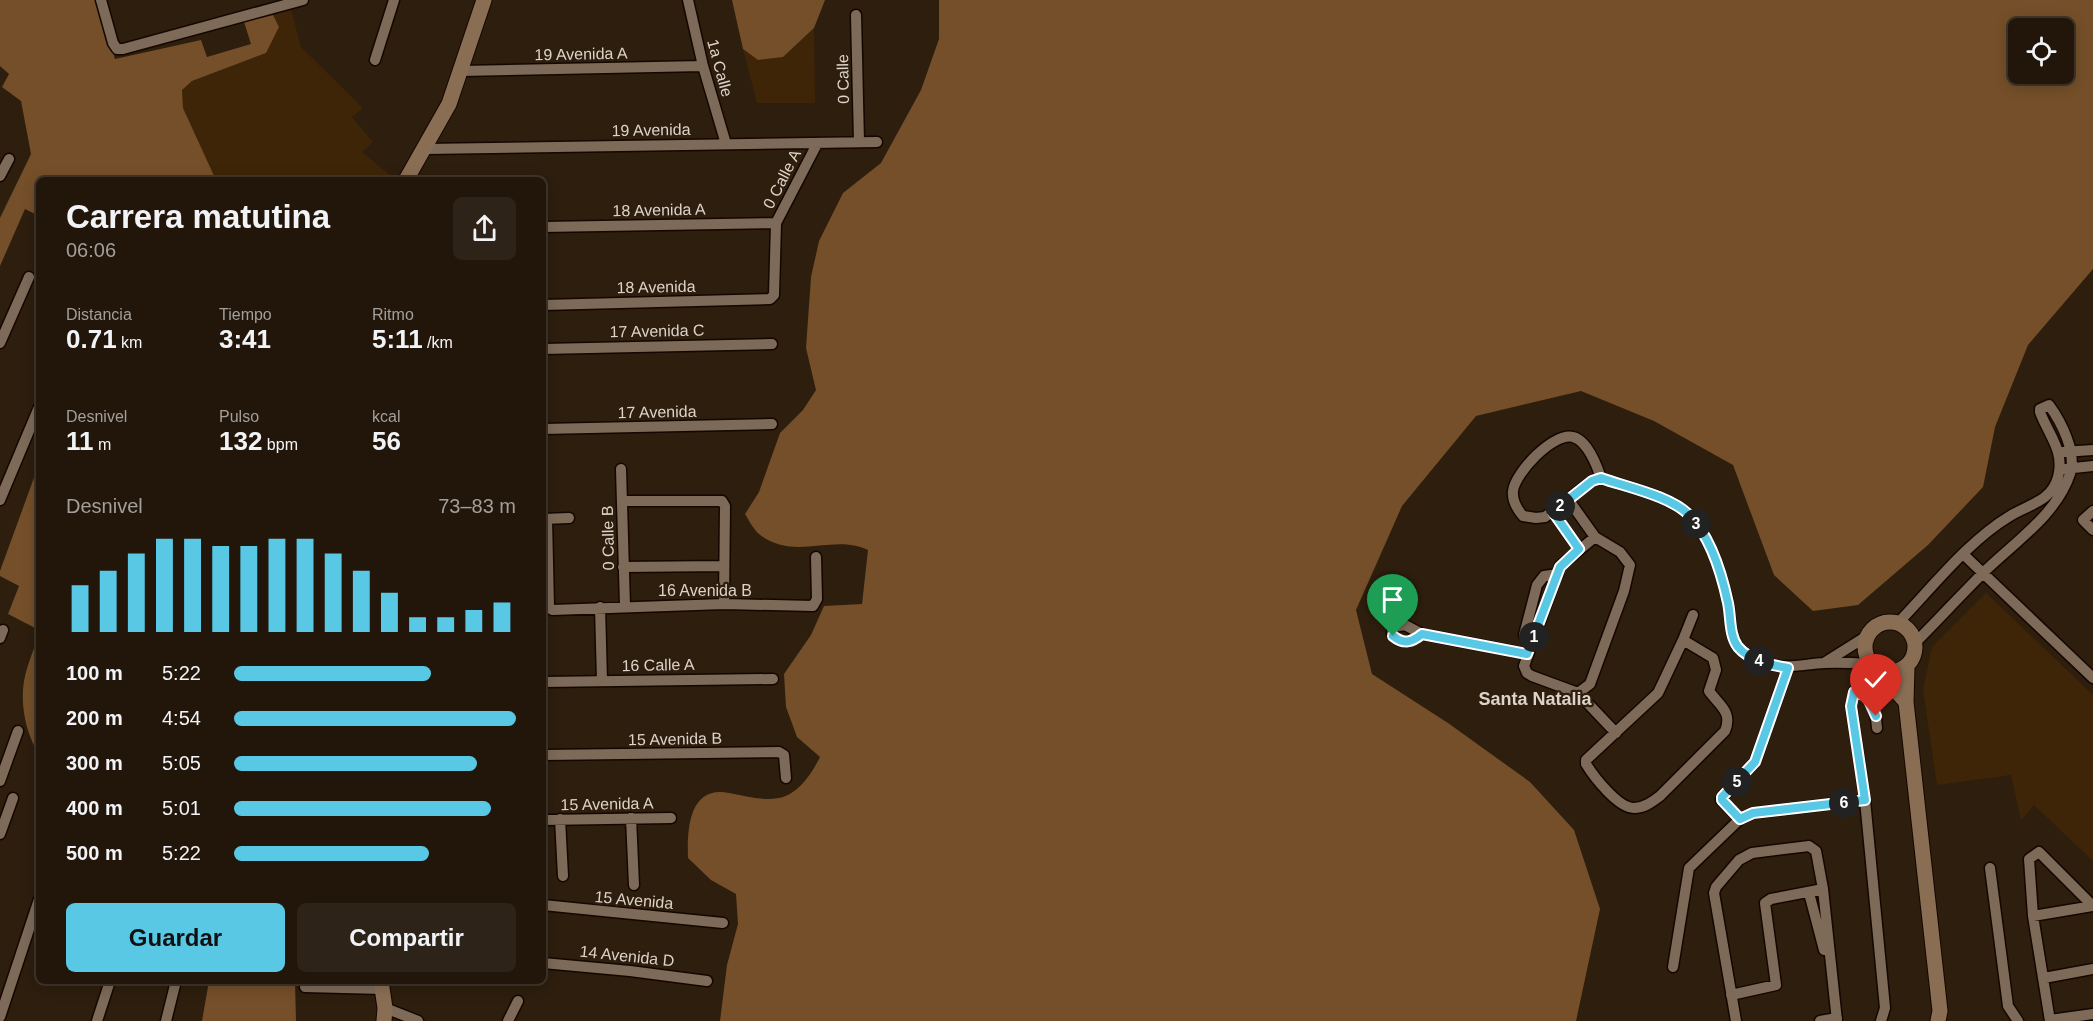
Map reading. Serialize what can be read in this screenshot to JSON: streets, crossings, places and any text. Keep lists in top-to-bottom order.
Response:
{
  "streets": {
    "street": [
      "19 Avenida A",
      "1a Calle",
      "0 Calle",
      "19 Avenida",
      "0 Calle A",
      "18 Avenida A",
      "18 Avenida",
      "17 Avenida C",
      "17 Avenida",
      "0 Calle B",
      "16 Avenida B",
      "16 Calle A",
      "15 Avenida B",
      "15 Avenida A",
      "15 Avenida",
      "14 Avenida D"
    ]
  },
  "crossings": [
    ["19 Avenida A", "1a Calle"],
    ["1a Calle", "19 Avenida"],
    ["0 Calle", "19 Avenida"],
    ["19 Avenida", "0 Calle A"],
    ["0 Calle A", "18 Avenida A"],
    ["0 Calle A", "18 Avenida"],
    ["0 Calle B", "16 Avenida B"]
  ],
  "districts": ["Santa Natalia"],
  "page": {
    "heading": ["Carrera matutina", "06:06"],
    "stats": [
      ["Distancia", "0.71 km"],
      ["Tiempo", "3:41"],
      ["Ritmo", "5:11 /km"],
      ["Desnivel", "11 m"],
      ["Pulso", "132 bpm"],
      ["kcal", "56"]
    ],
    "chart": ["Desnivel", "73–83 m"],
    "pins": [
      "2",
      "3",
      "1",
      "4",
      "5",
      "6"
    ],
    "list": [
      {
        "name": "100 m",
        "note": "5:22"
      },
      {
        "name": "200 m",
        "note": "4:54"
      },
      {
        "name": "300 m",
        "note": "5:05"
      },
      {
        "name": "400 m",
        "note": "5:01"
      },
      {
        "name": "500 m",
        "note": "5:22"
      }
    ],
    "buttons": ["Guardar", "Compartir"]
  }
}
